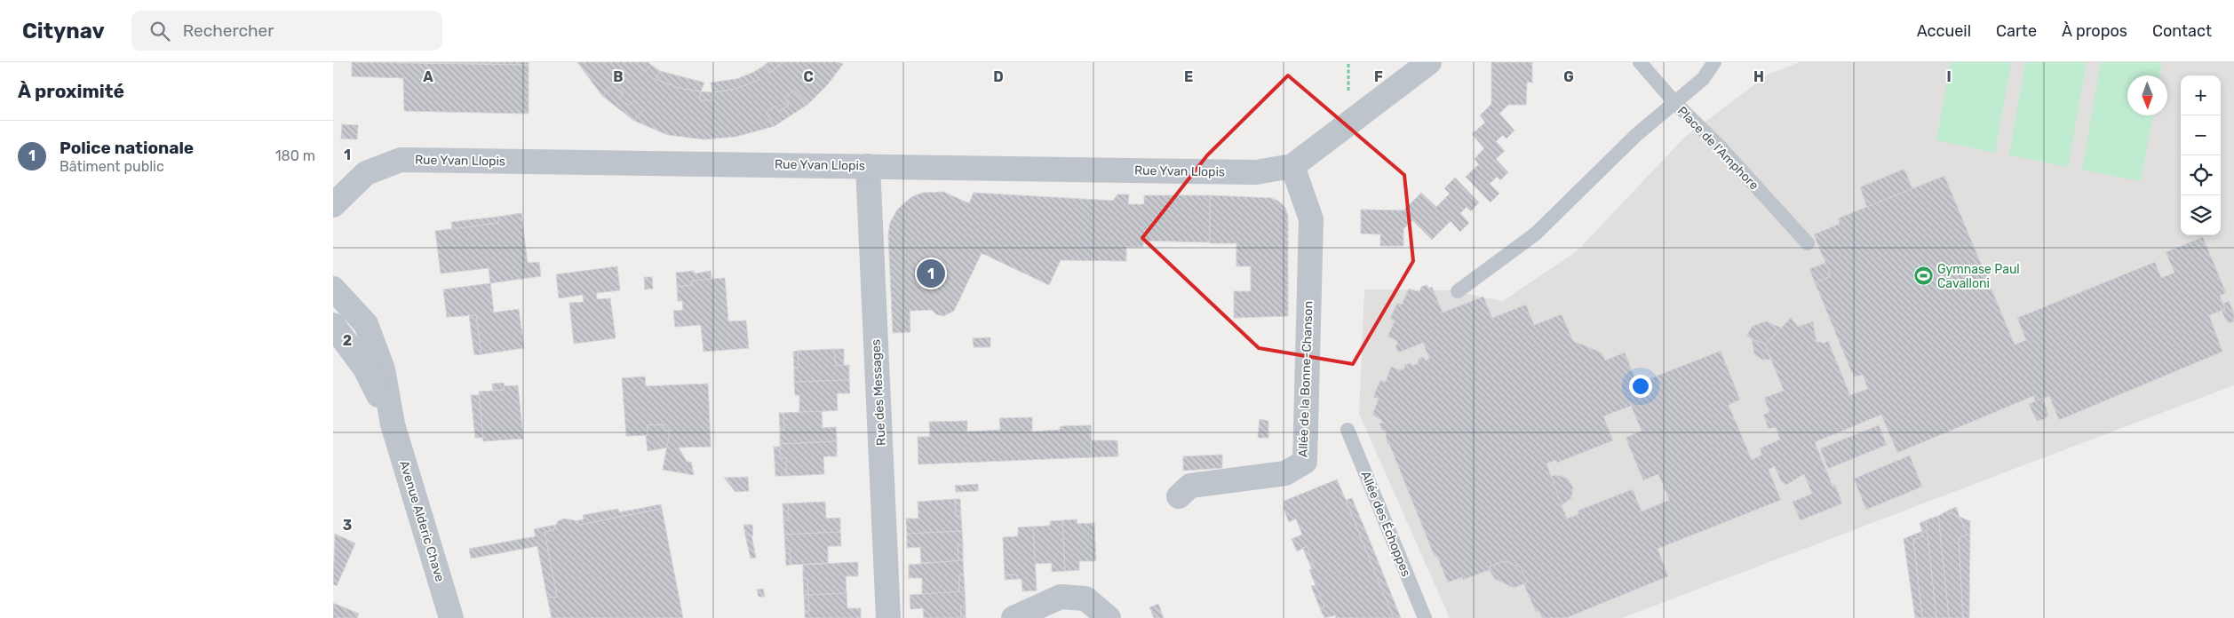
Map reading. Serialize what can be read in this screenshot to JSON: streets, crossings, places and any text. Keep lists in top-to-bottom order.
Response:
{
  "streets": {
    "street": [
      "Rue Yvan Llopis",
      "Allée de la Bonne-Chanson",
      "Rue des Messages",
      "Avenue Alderic Chave"
    ],
    "lane": ["Place de l'Amphore", "Allée des Échoppes"]
  },
  "crossings": [
    ["Rue Yvan Llopis", "Allée de la Bonne-Chanson"],
    ["Rue Yvan Llopis", "Rue des Messages"]
  ],
  "places": {
    "sports": ["Gymnase Paul Cavalloni"]
  },
  "north": "bottom",
  "page": {
    "header": "Citynav",
    "search": "Rechercher",
    "nav": [
      "Accueil",
      "Carte",
      "À propos",
      "Contact"
    ],
    "heading": "À proximité",
    "map_buttons": ["+", "−"],
    "list": [
      {
        "mark": "1",
        "name": "Police nationale",
        "note": "Bâtiment public",
        "value": "180 m"
      }
    ],
    "pins": "1"
  },
  "grid": {
    "columns": [
      "A",
      "B",
      "C",
      "D",
      "E",
      "F",
      "G",
      "H",
      "I"
    ],
    "rows": ["1", "2", "3"]
  }
}
